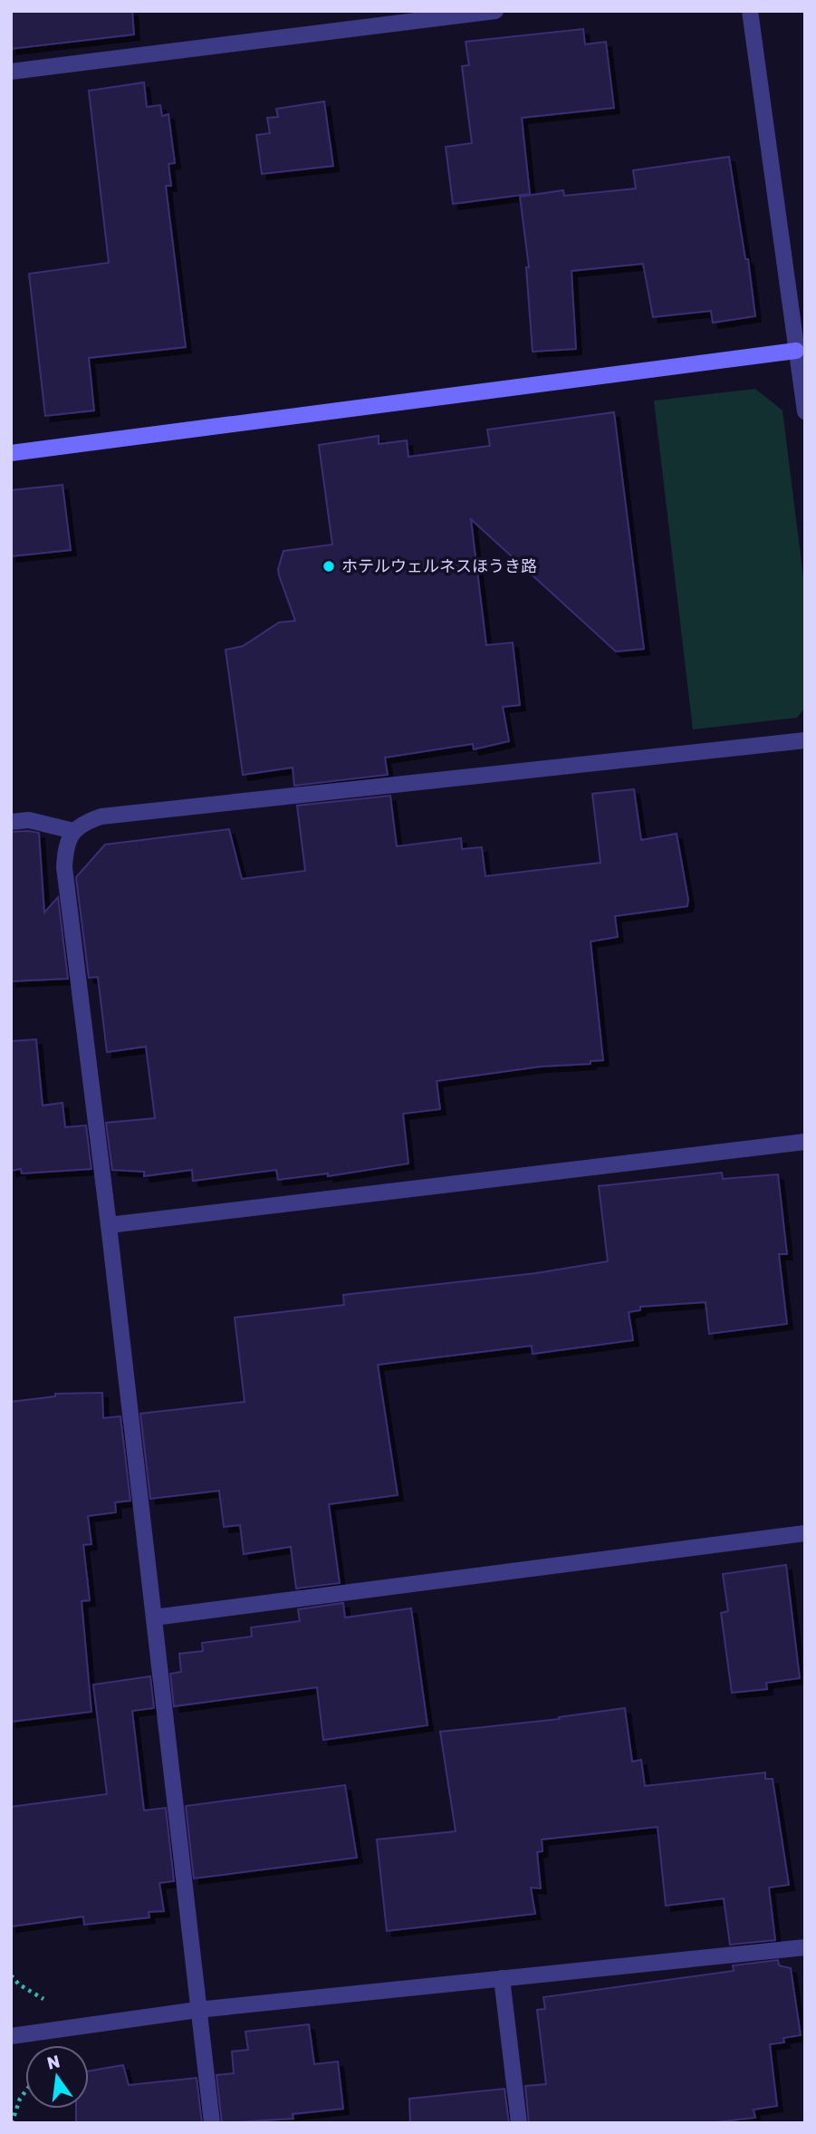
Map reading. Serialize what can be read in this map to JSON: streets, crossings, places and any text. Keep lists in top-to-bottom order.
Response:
{
  "places": ["ホテルウェルネスほうき路"],
  "north": "top"
}
